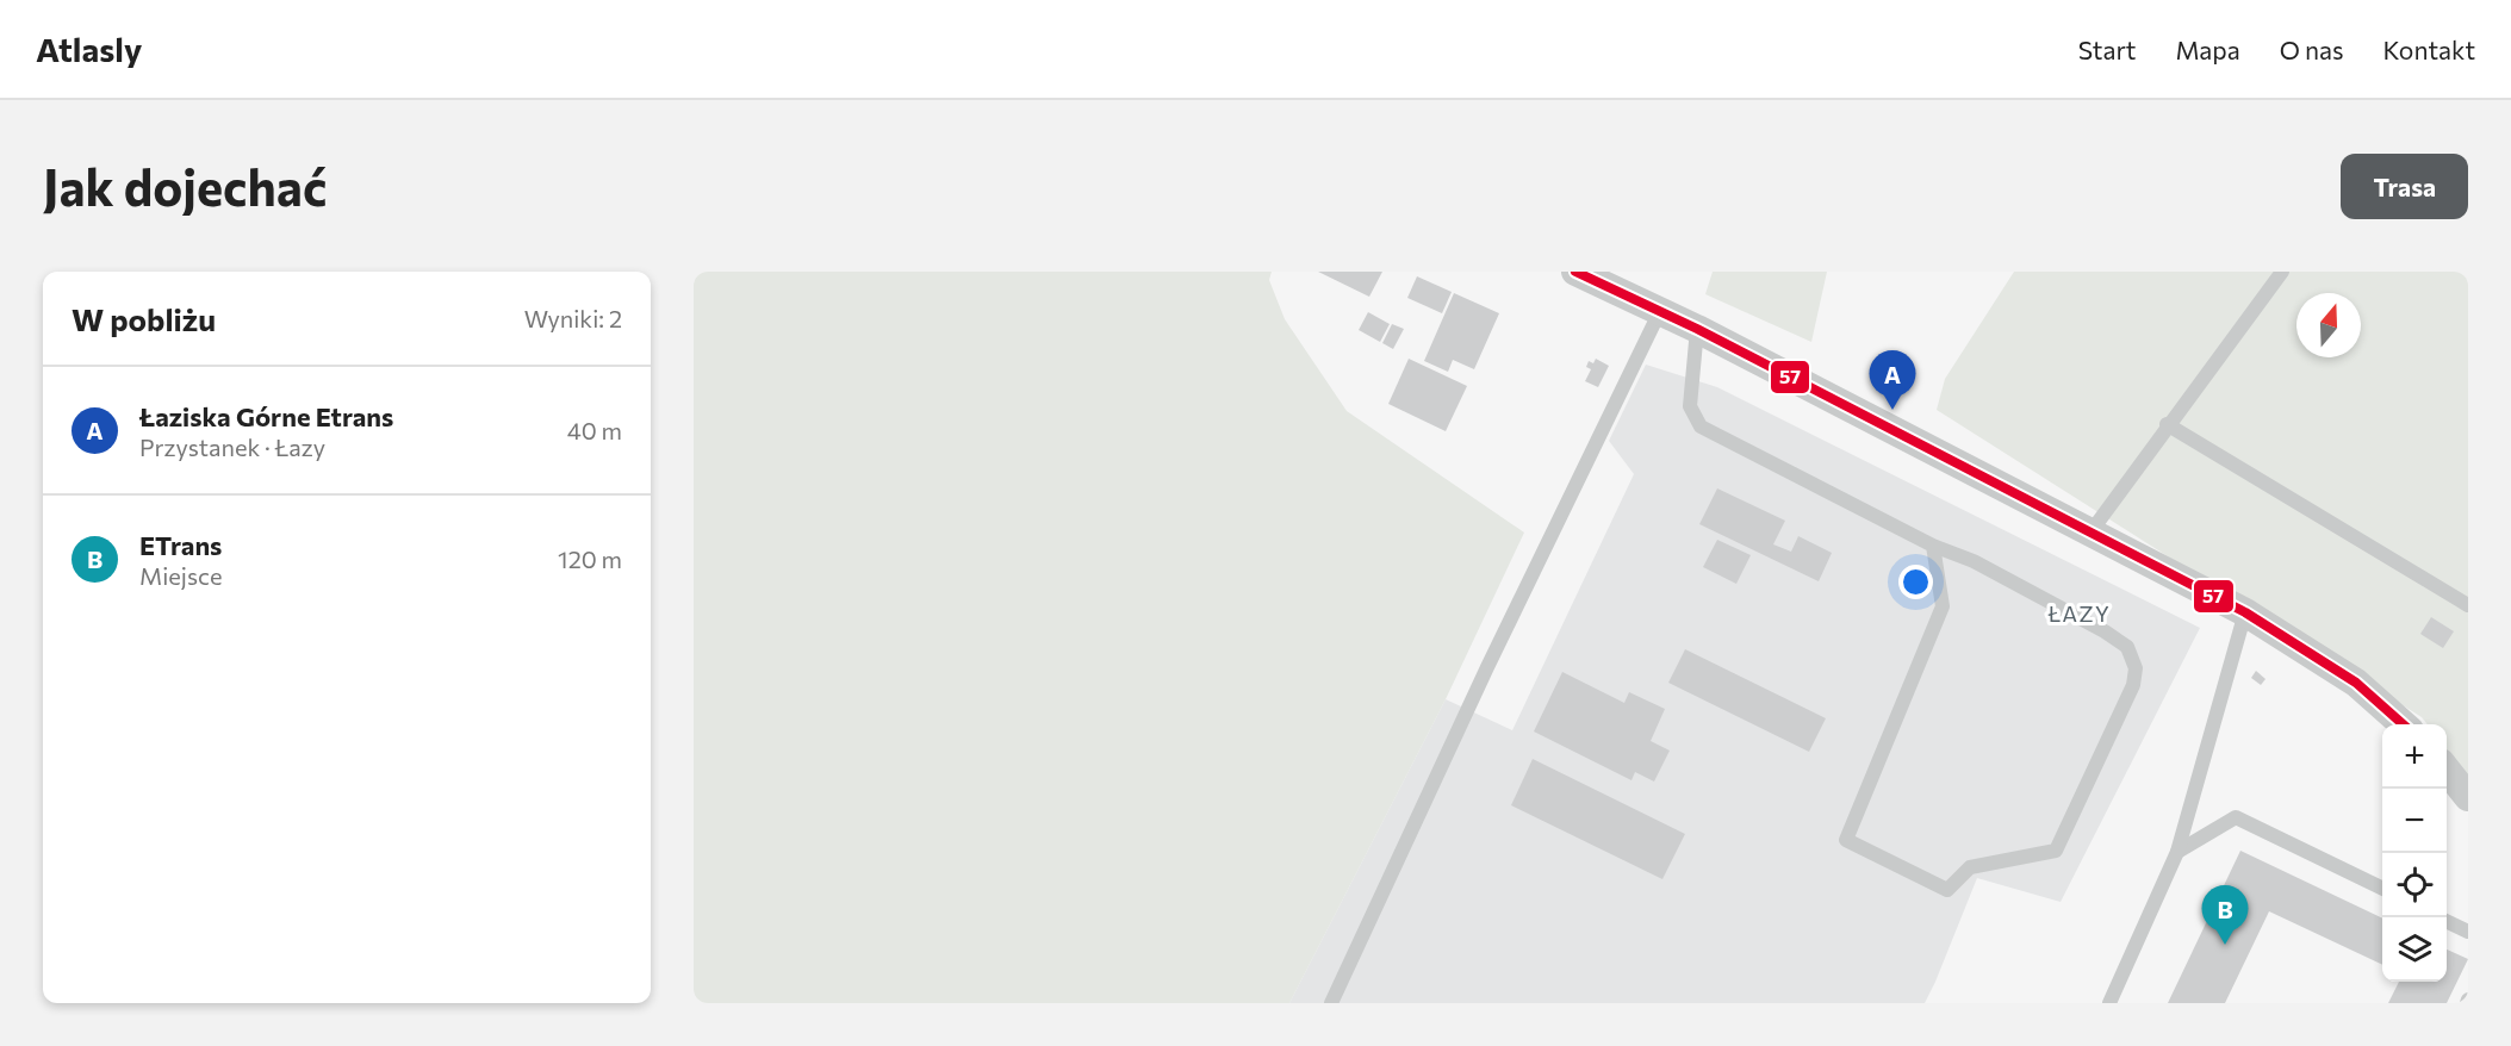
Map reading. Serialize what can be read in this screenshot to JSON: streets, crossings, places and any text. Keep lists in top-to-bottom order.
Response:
{
  "districts": ["ŁAZY"],
  "lines": ["transit line 57"],
  "north": "top",
  "page": {
    "header": "Atlasly",
    "nav": [
      "Start",
      "Mapa",
      "O nas",
      "Kontakt"
    ],
    "buttons": "Trasa",
    "title": "Jak dojechać",
    "heading": ["W pobliżu", "Wyniki: 2"],
    "pins": ["A", "B"],
    "list": [
      {
        "mark": "A",
        "name": "Łaziska Górne Etrans",
        "note": "Przystanek · Łazy",
        "value": "40 m"
      },
      {
        "mark": "B",
        "name": "ETrans",
        "note": "Miejsce",
        "value": "120 m"
      }
    ],
    "map_buttons": ["+", "−"]
  }
}
